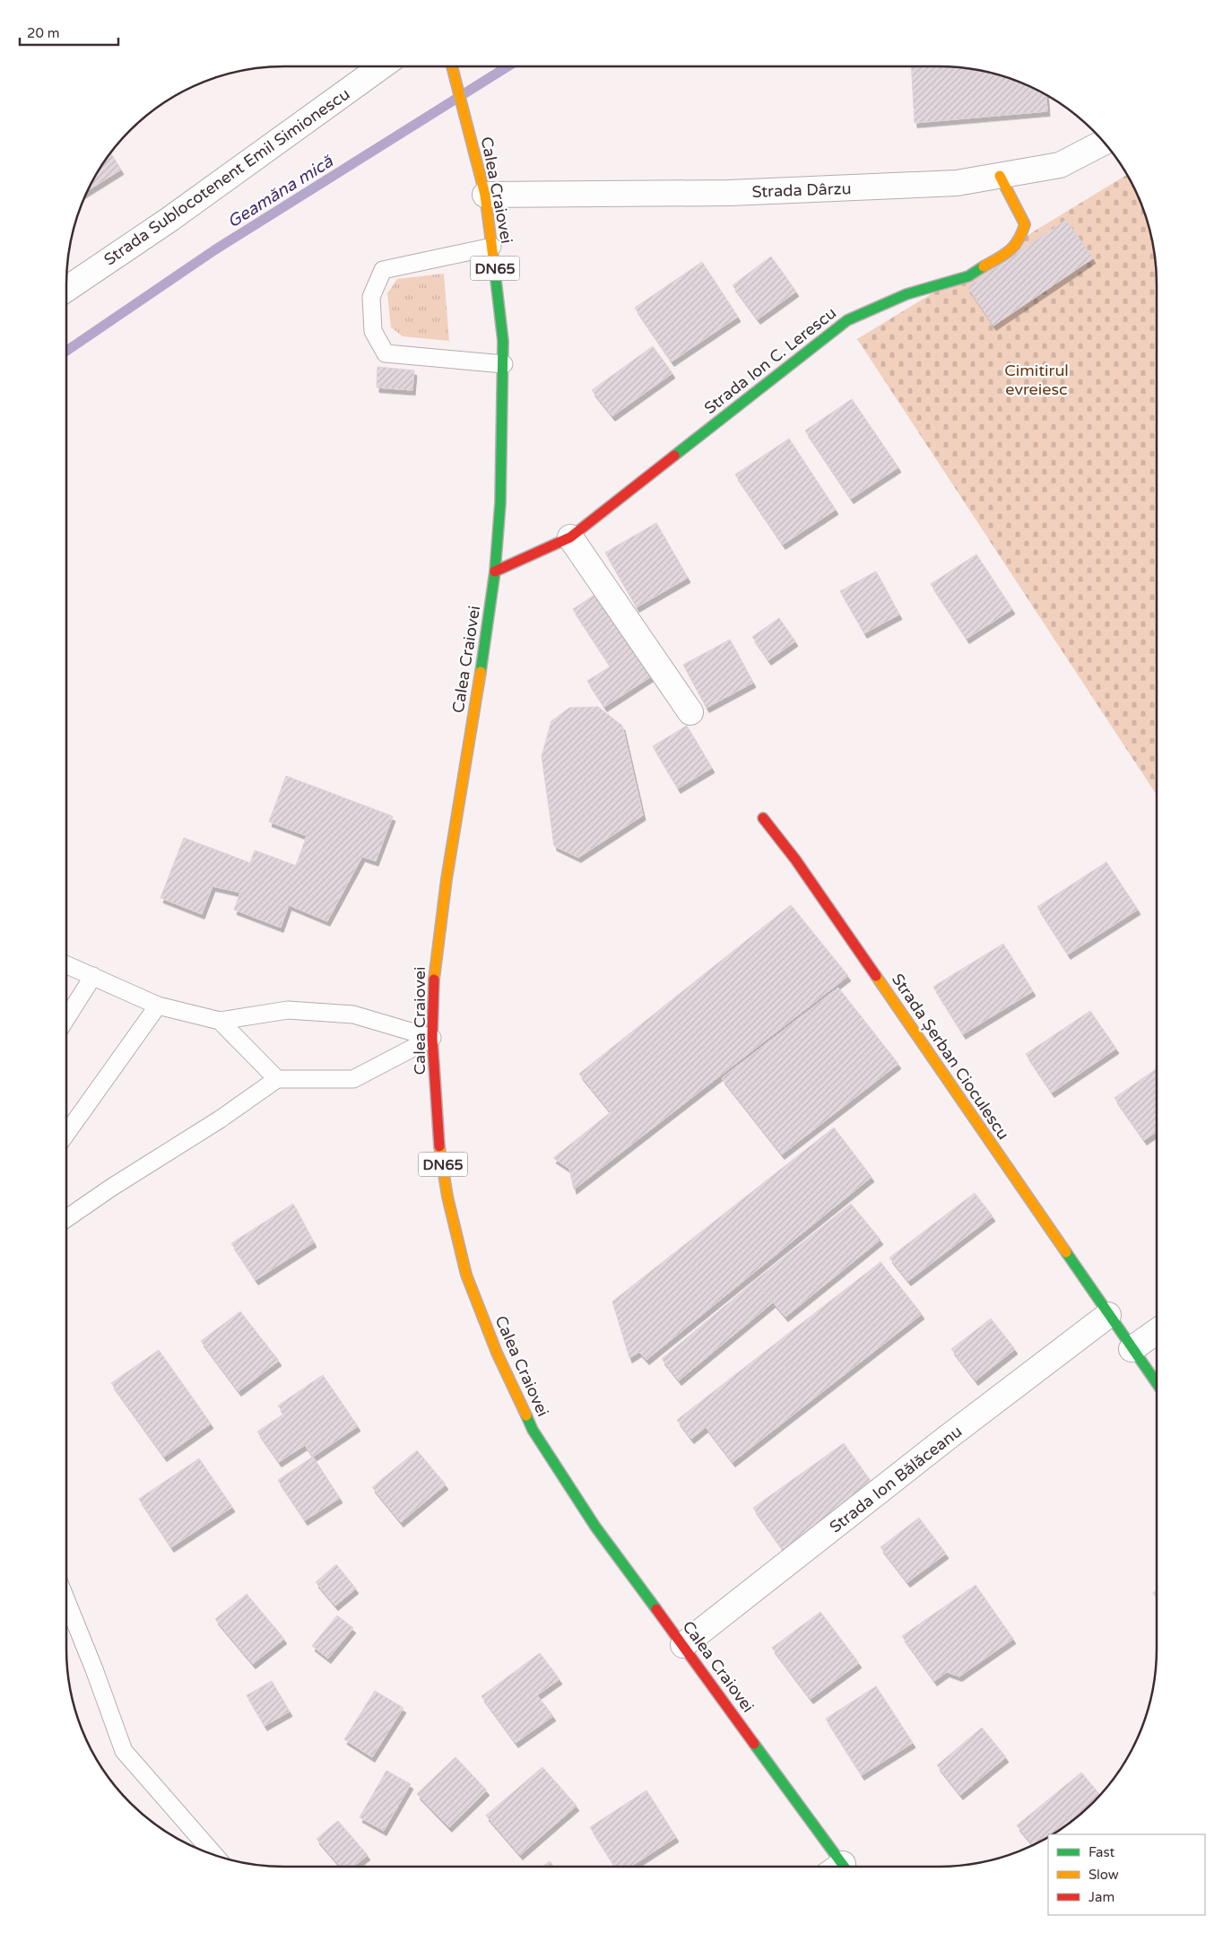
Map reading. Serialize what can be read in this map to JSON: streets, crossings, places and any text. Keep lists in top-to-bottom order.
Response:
{
  "streets": {
    "main road": [
      "Calea Craiovei",
      "DN65",
      "Strada Ion C. Lerescu",
      "Strada Șerban Cioculescu"
    ],
    "street": ["Strada Sublocotenent Emil Simionescu", "Strada Dârzu", "Strada Ion Bălăceanu"]
  },
  "crossings": [
    ["Calea Craiovei", "Strada Dârzu"],
    ["Calea Craiovei", "Strada Ion C. Lerescu"],
    ["Calea Craiovei", "Strada Ion Bălăceanu"],
    ["Strada Dârzu", "Strada Ion C. Lerescu"],
    ["Strada Șerban Cioculescu", "Strada Ion Bălăceanu"]
  ],
  "water": ["Geamăna mică"],
  "parks": ["Cimitirul evreiesc"],
  "legend": ["Fast", "Slow", "Jam"],
  "scale_bar": "20 m"
}
